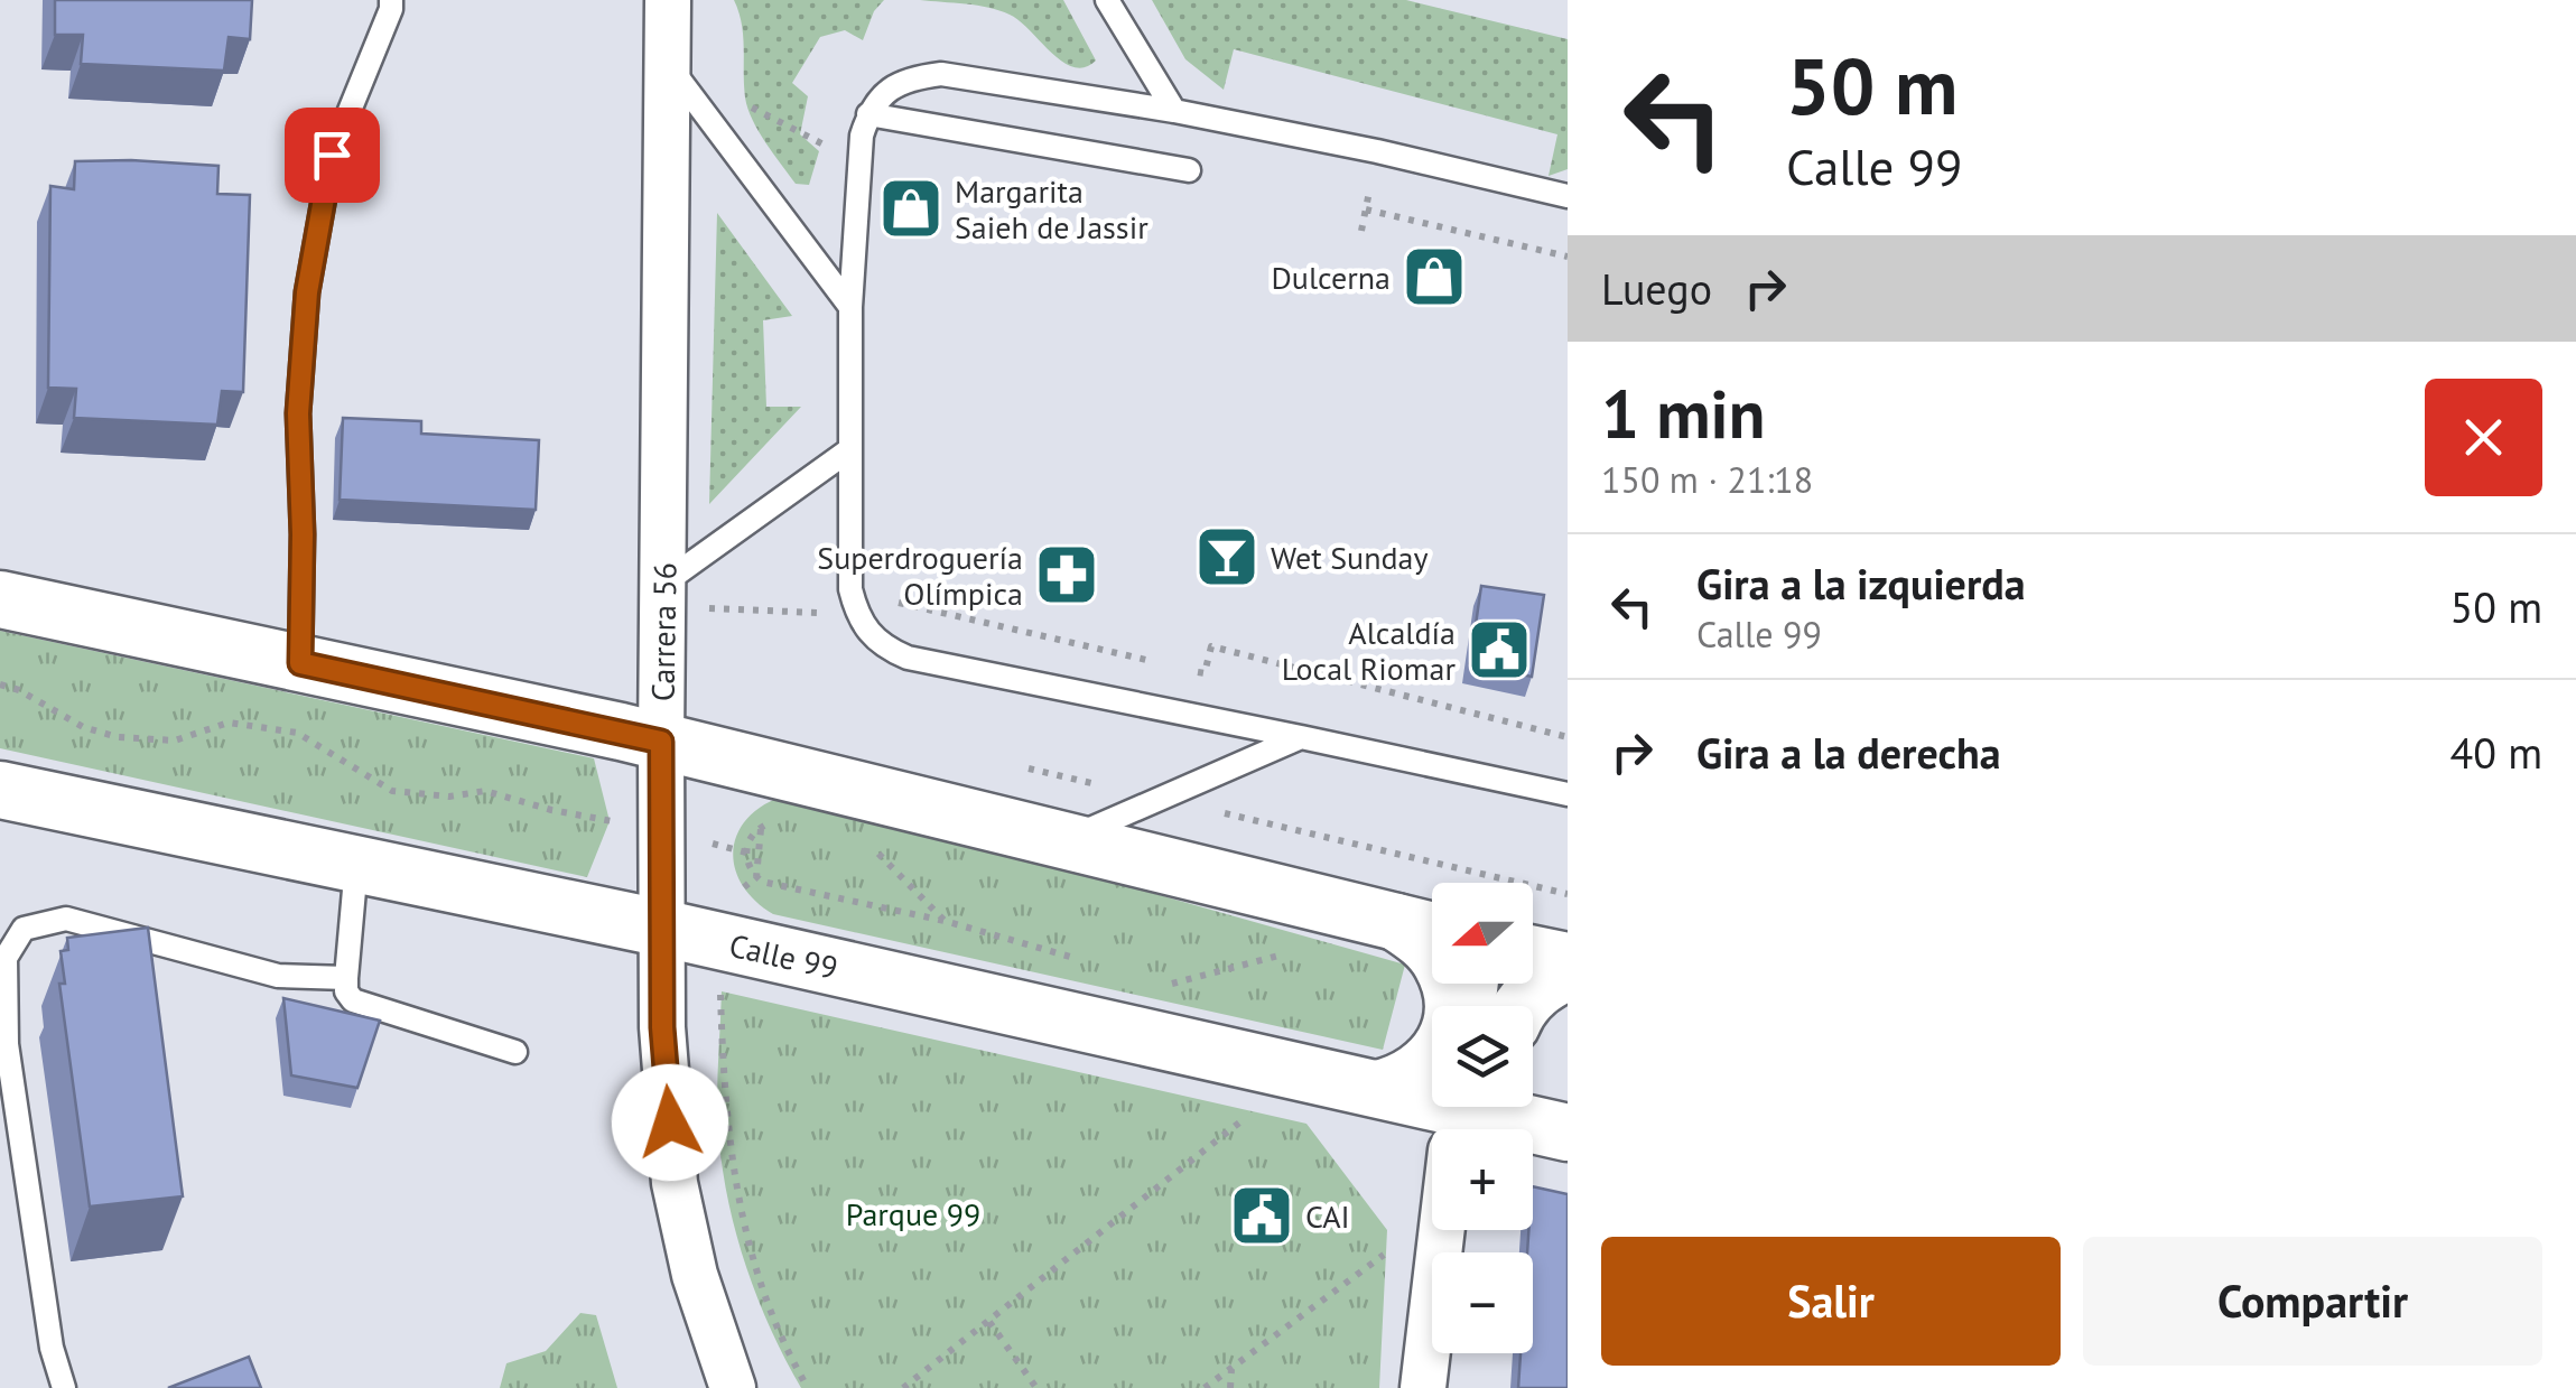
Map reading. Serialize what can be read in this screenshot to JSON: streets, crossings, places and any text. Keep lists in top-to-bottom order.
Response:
{
  "streets": {
    "street": ["Carrera 56", "Calle 99"]
  },
  "crossings": [
    ["Carrera 56", "Calle 99"]
  ],
  "parks": ["Parque 99"],
  "places": {
    "shop": ["Margarita Saieh de Jassir", "Dulcerna"],
    "bar": ["Wet Sunday"],
    "pharmacy": ["Superdroguería Olímpica"],
    "public building": ["Alcaldía Local Riomar", "CAI"]
  },
  "north": "left",
  "page": {
    "turn": ["50 m", "Calle 99"],
    "then": "Luego",
    "heading": ["1 min", "150 m · 21:18"],
    "list": [
      {
        "name": "Gira a la izquierda",
        "note": "Calle 99",
        "value": "50 m"
      },
      {
        "name": "Gira a la derecha",
        "value": "40 m"
      }
    ],
    "map_buttons": ["+", "−"],
    "buttons": ["Salir", "Compartir"]
  }
}
